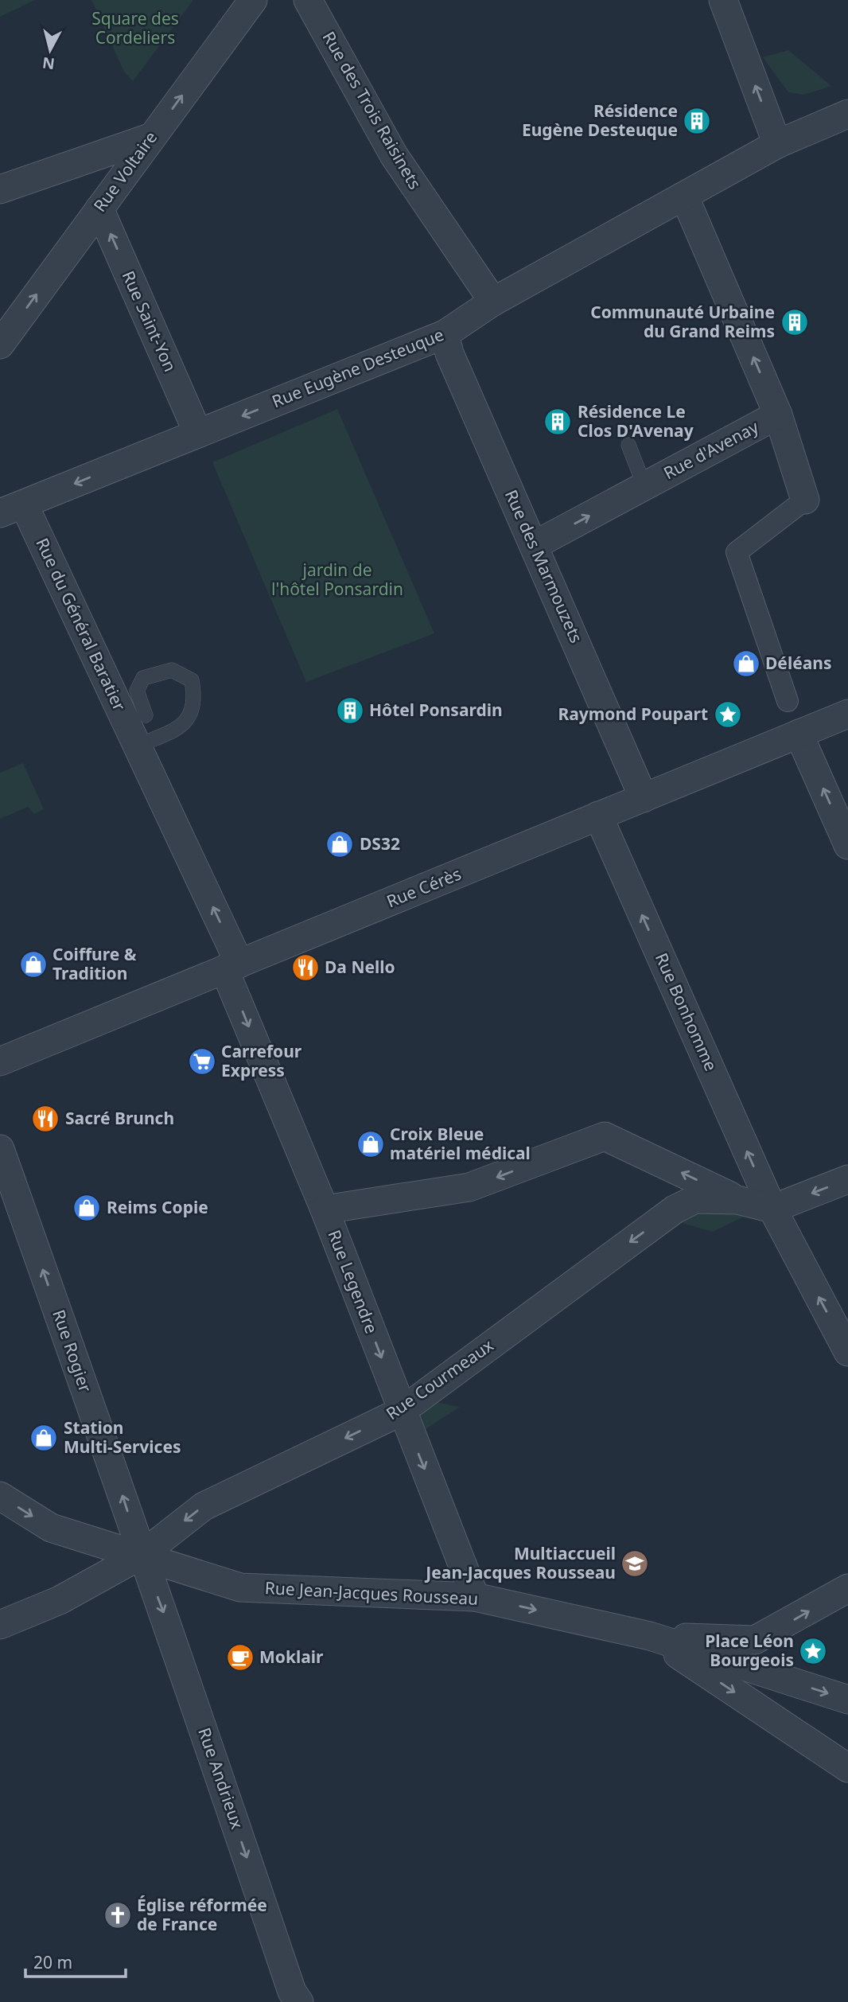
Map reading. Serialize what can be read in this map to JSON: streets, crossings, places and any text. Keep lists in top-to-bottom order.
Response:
{
  "streets": {
    "street": [
      "Rue des Trois Raisinets",
      "Rue Voltaire",
      "Rue Saint-Yon",
      "Rue Eugène Desteuque",
      "Rue d'Avenay",
      "Rue des Marmouzets",
      "Rue du Général Baratier",
      "Rue Cérès",
      "Rue Bonhomme",
      "Rue Legendre",
      "Rue Rogier",
      "Rue Courmeaux",
      "Rue Jean-Jacques Rousseau",
      "Rue Andrieux"
    ]
  },
  "crossings": [
    ["Rue des Trois Raisinets", "Rue Eugène Desteuque"],
    ["Rue Voltaire", "Rue Saint-Yon"],
    ["Rue Saint-Yon", "Rue Eugène Desteuque"],
    ["Rue Eugène Desteuque", "Rue des Marmouzets"],
    ["Rue Eugène Desteuque", "Rue du Général Baratier"],
    ["Rue d'Avenay", "Rue des Marmouzets"],
    ["Rue des Marmouzets", "Rue Cérès"],
    ["Rue du Général Baratier", "Rue Cérès"],
    ["Rue du Général Baratier", "Rue Legendre"],
    ["Rue Cérès", "Rue Bonhomme"],
    ["Rue Cérès", "Rue Legendre"],
    ["Rue Bonhomme", "Rue Courmeaux"],
    ["Rue Legendre", "Rue Courmeaux"],
    ["Rue Legendre", "Rue Jean-Jacques Rousseau"],
    ["Rue Rogier", "Rue Courmeaux"],
    ["Rue Rogier", "Rue Jean-Jacques Rousseau"],
    ["Rue Rogier", "Rue Andrieux"],
    ["Rue Courmeaux", "Rue Jean-Jacques Rousseau"],
    ["Rue Courmeaux", "Rue Andrieux"],
    ["Rue Jean-Jacques Rousseau", "Rue Andrieux"]
  ],
  "one_way": [
    "Rue Voltaire",
    "Rue Saint-Yon",
    "Rue Eugène Desteuque",
    "Rue d'Avenay",
    "Rue Bonhomme",
    "Rue Legendre",
    "Rue Rogier",
    "Rue Courmeaux",
    "Rue Andrieux"
  ],
  "parks": ["Square des Cordeliers", "jardin de l'hôtel Ponsardin"],
  "places": {
    "building": [
      "Résidence Eugène Desteuque",
      "Communauté Urbaine du Grand Reims",
      "Résidence Le Clos D'Avenay",
      "Hôtel Ponsardin"
    ],
    "shop": [
      "Déléans",
      "DS32",
      "Coiffure & Tradition",
      "Croix Bleue matériel médical",
      "Reims Copie",
      "Station Multi-Services"
    ],
    "place": ["Raymond Poupart", "Place Léon Bourgeois"],
    "restaurant": ["Da Nello", "Sacré Brunch"],
    "supermarket": ["Carrefour Express"],
    "school or university": ["Multiaccueil Jean-Jacques Rousseau"],
    "cafe": ["Moklair"],
    "church": ["Église réformée de France"]
  },
  "scale_bar": "20 m",
  "north": "bottom"
}
